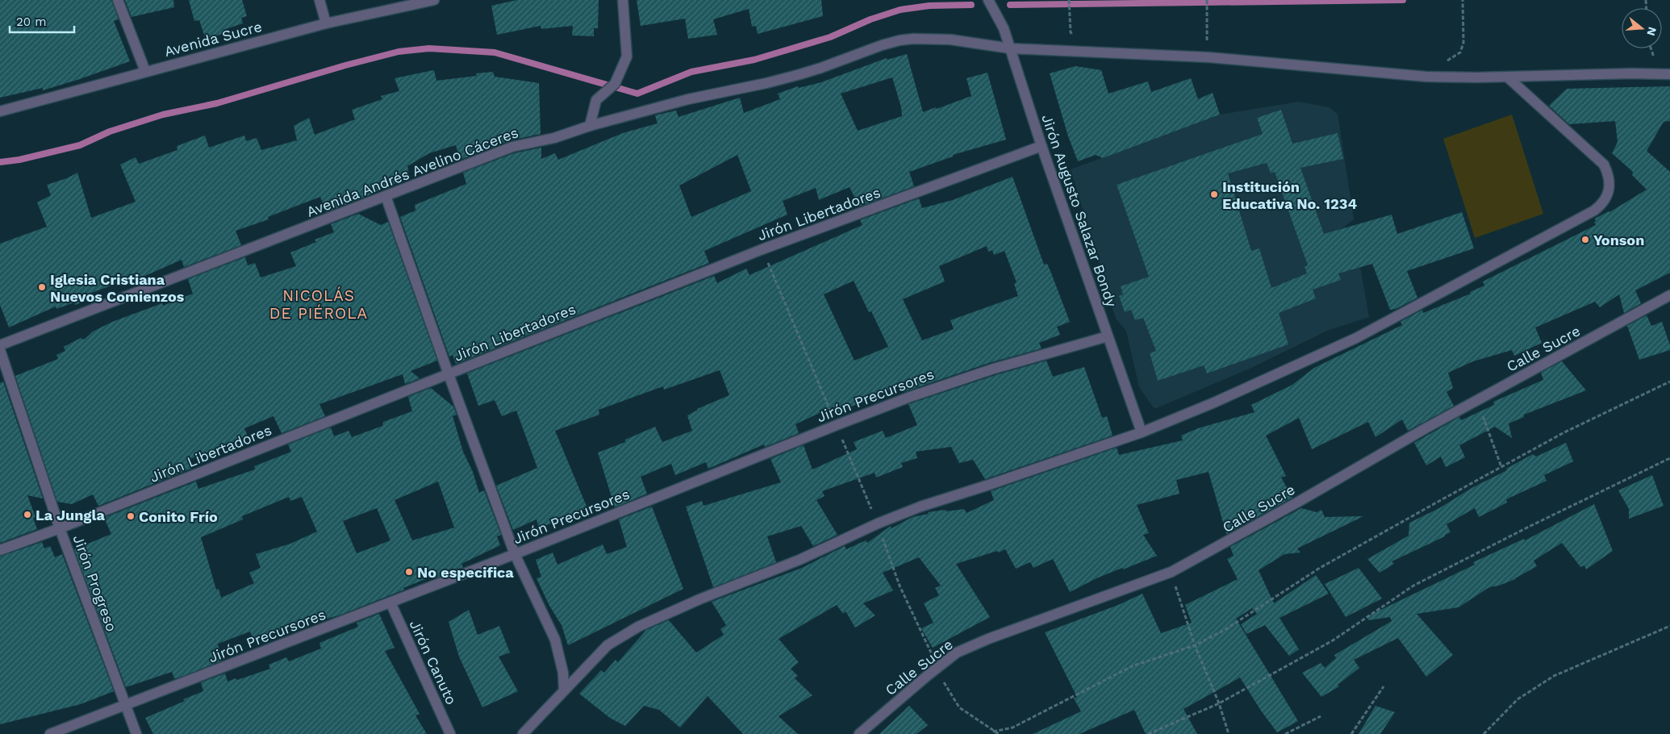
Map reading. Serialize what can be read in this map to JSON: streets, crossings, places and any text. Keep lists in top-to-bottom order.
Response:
{
  "streets": {
    "street": [
      "Avenida Sucre",
      "Avenida Andrés Avelino Cáceres",
      "Jirón Augusto Salazar Bondy",
      "Jirón Libertadores",
      "Calle Sucre",
      "Jirón Precursores",
      "Jirón Progreso",
      "Jirón Canuto"
    ]
  },
  "crossings": [
    ["Avenida Andrés Avelino Cáceres", "Jirón Augusto Salazar Bondy"],
    ["Jirón Augusto Salazar Bondy", "Jirón Libertadores"],
    ["Jirón Augusto Salazar Bondy", "Jirón Precursores"],
    ["Jirón Libertadores", "Jirón Progreso"],
    ["Jirón Precursores", "Jirón Progreso"],
    ["Jirón Precursores", "Jirón Canuto"]
  ],
  "districts": ["NICOLÁS DE PIÉROLA"],
  "places": [
    "Institución Educativa No. 1234",
    "Yonson",
    "Iglesia Cristiana Nuevos Comienzos",
    "La Jungla",
    "Conito Frío",
    "No especifica"
  ],
  "scale_bar": "20 m",
  "north": "right"
}
